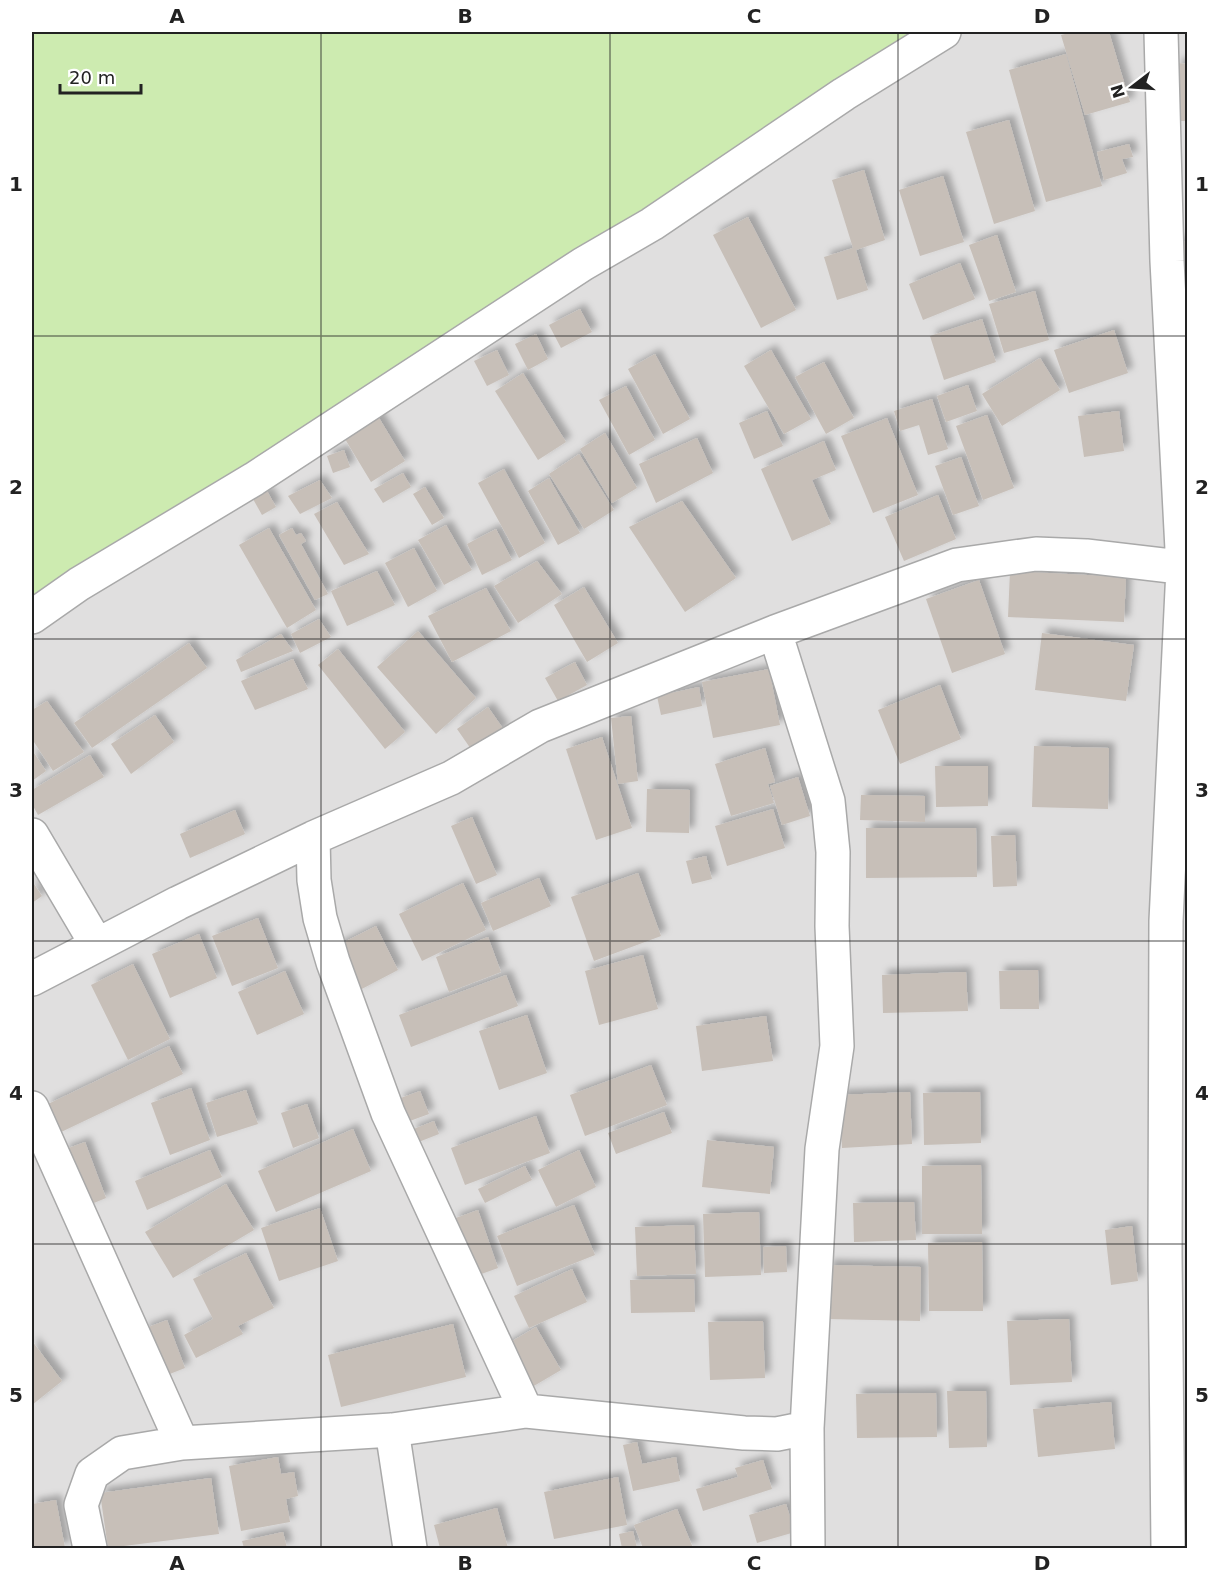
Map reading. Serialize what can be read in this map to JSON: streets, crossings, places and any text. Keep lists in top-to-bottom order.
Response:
{
  "scale_bar": "20 m",
  "north": "left",
  "grid": {
    "columns": [
      "A",
      "B",
      "C",
      "D"
    ],
    "rows": [
      "1",
      "2",
      "3",
      "4",
      "5"
    ]
  }
}
